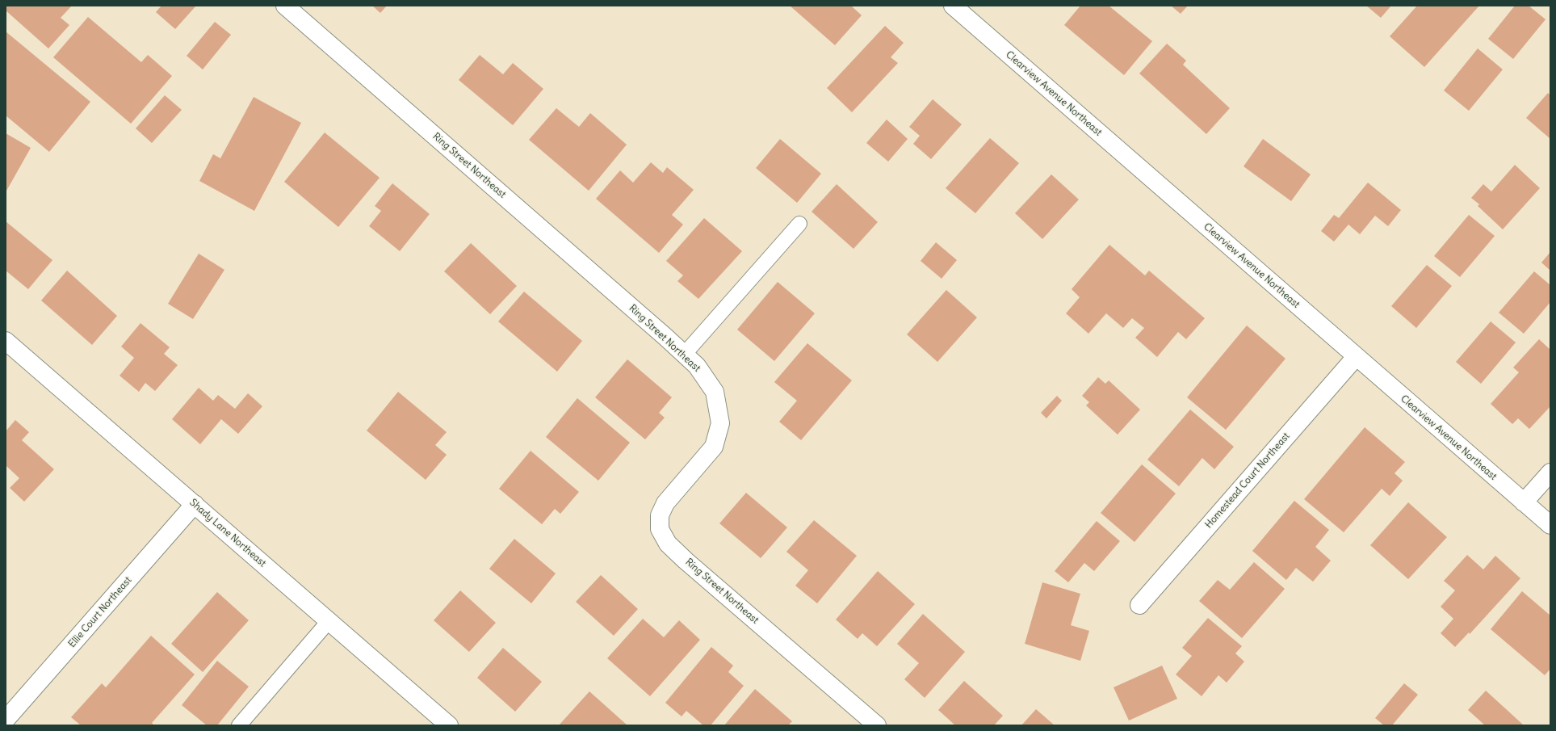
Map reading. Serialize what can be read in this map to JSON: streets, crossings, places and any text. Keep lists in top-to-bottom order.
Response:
{
  "streets": {
    "street": [
      "Clearview Avenue Northeast",
      "Ring Street Northeast",
      "Homestead Court Northeast",
      "Shady Lane Northeast",
      "Ellie Court Northeast"
    ]
  },
  "crossings": [
    ["Clearview Avenue Northeast", "Homestead Court Northeast"],
    ["Shady Lane Northeast", "Ellie Court Northeast"]
  ]
}
